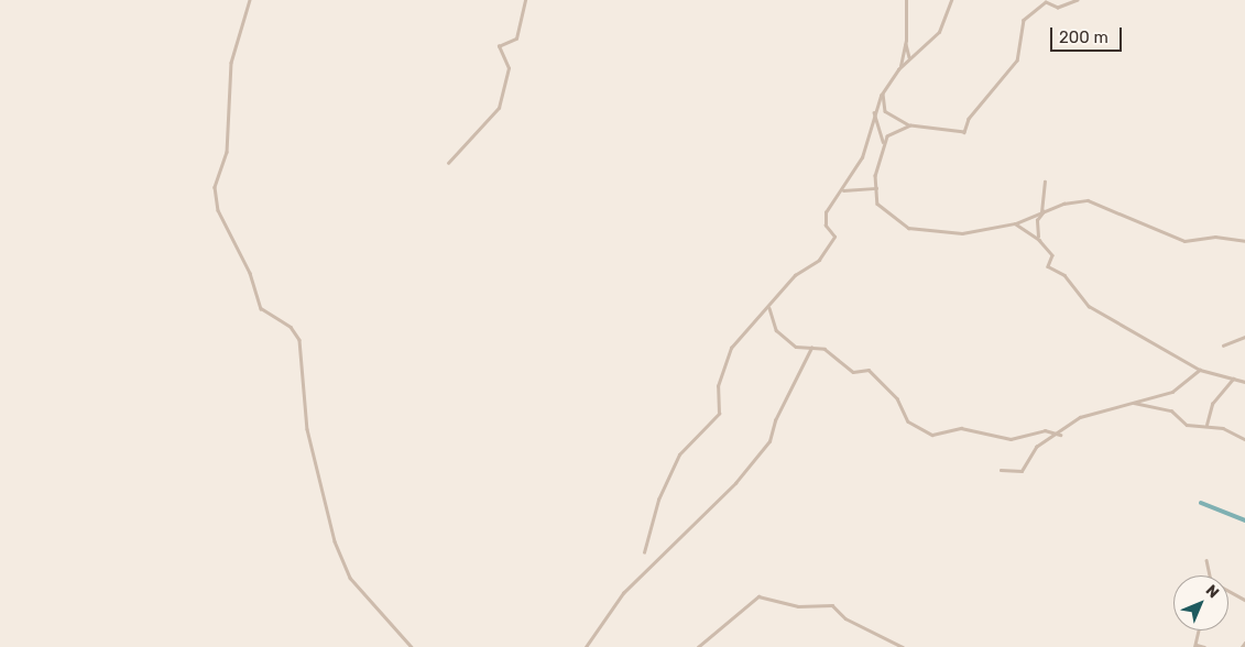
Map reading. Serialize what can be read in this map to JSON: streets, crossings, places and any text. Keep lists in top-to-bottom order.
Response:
{
  "scale_bar": "200 m",
  "north": "top right"
}
